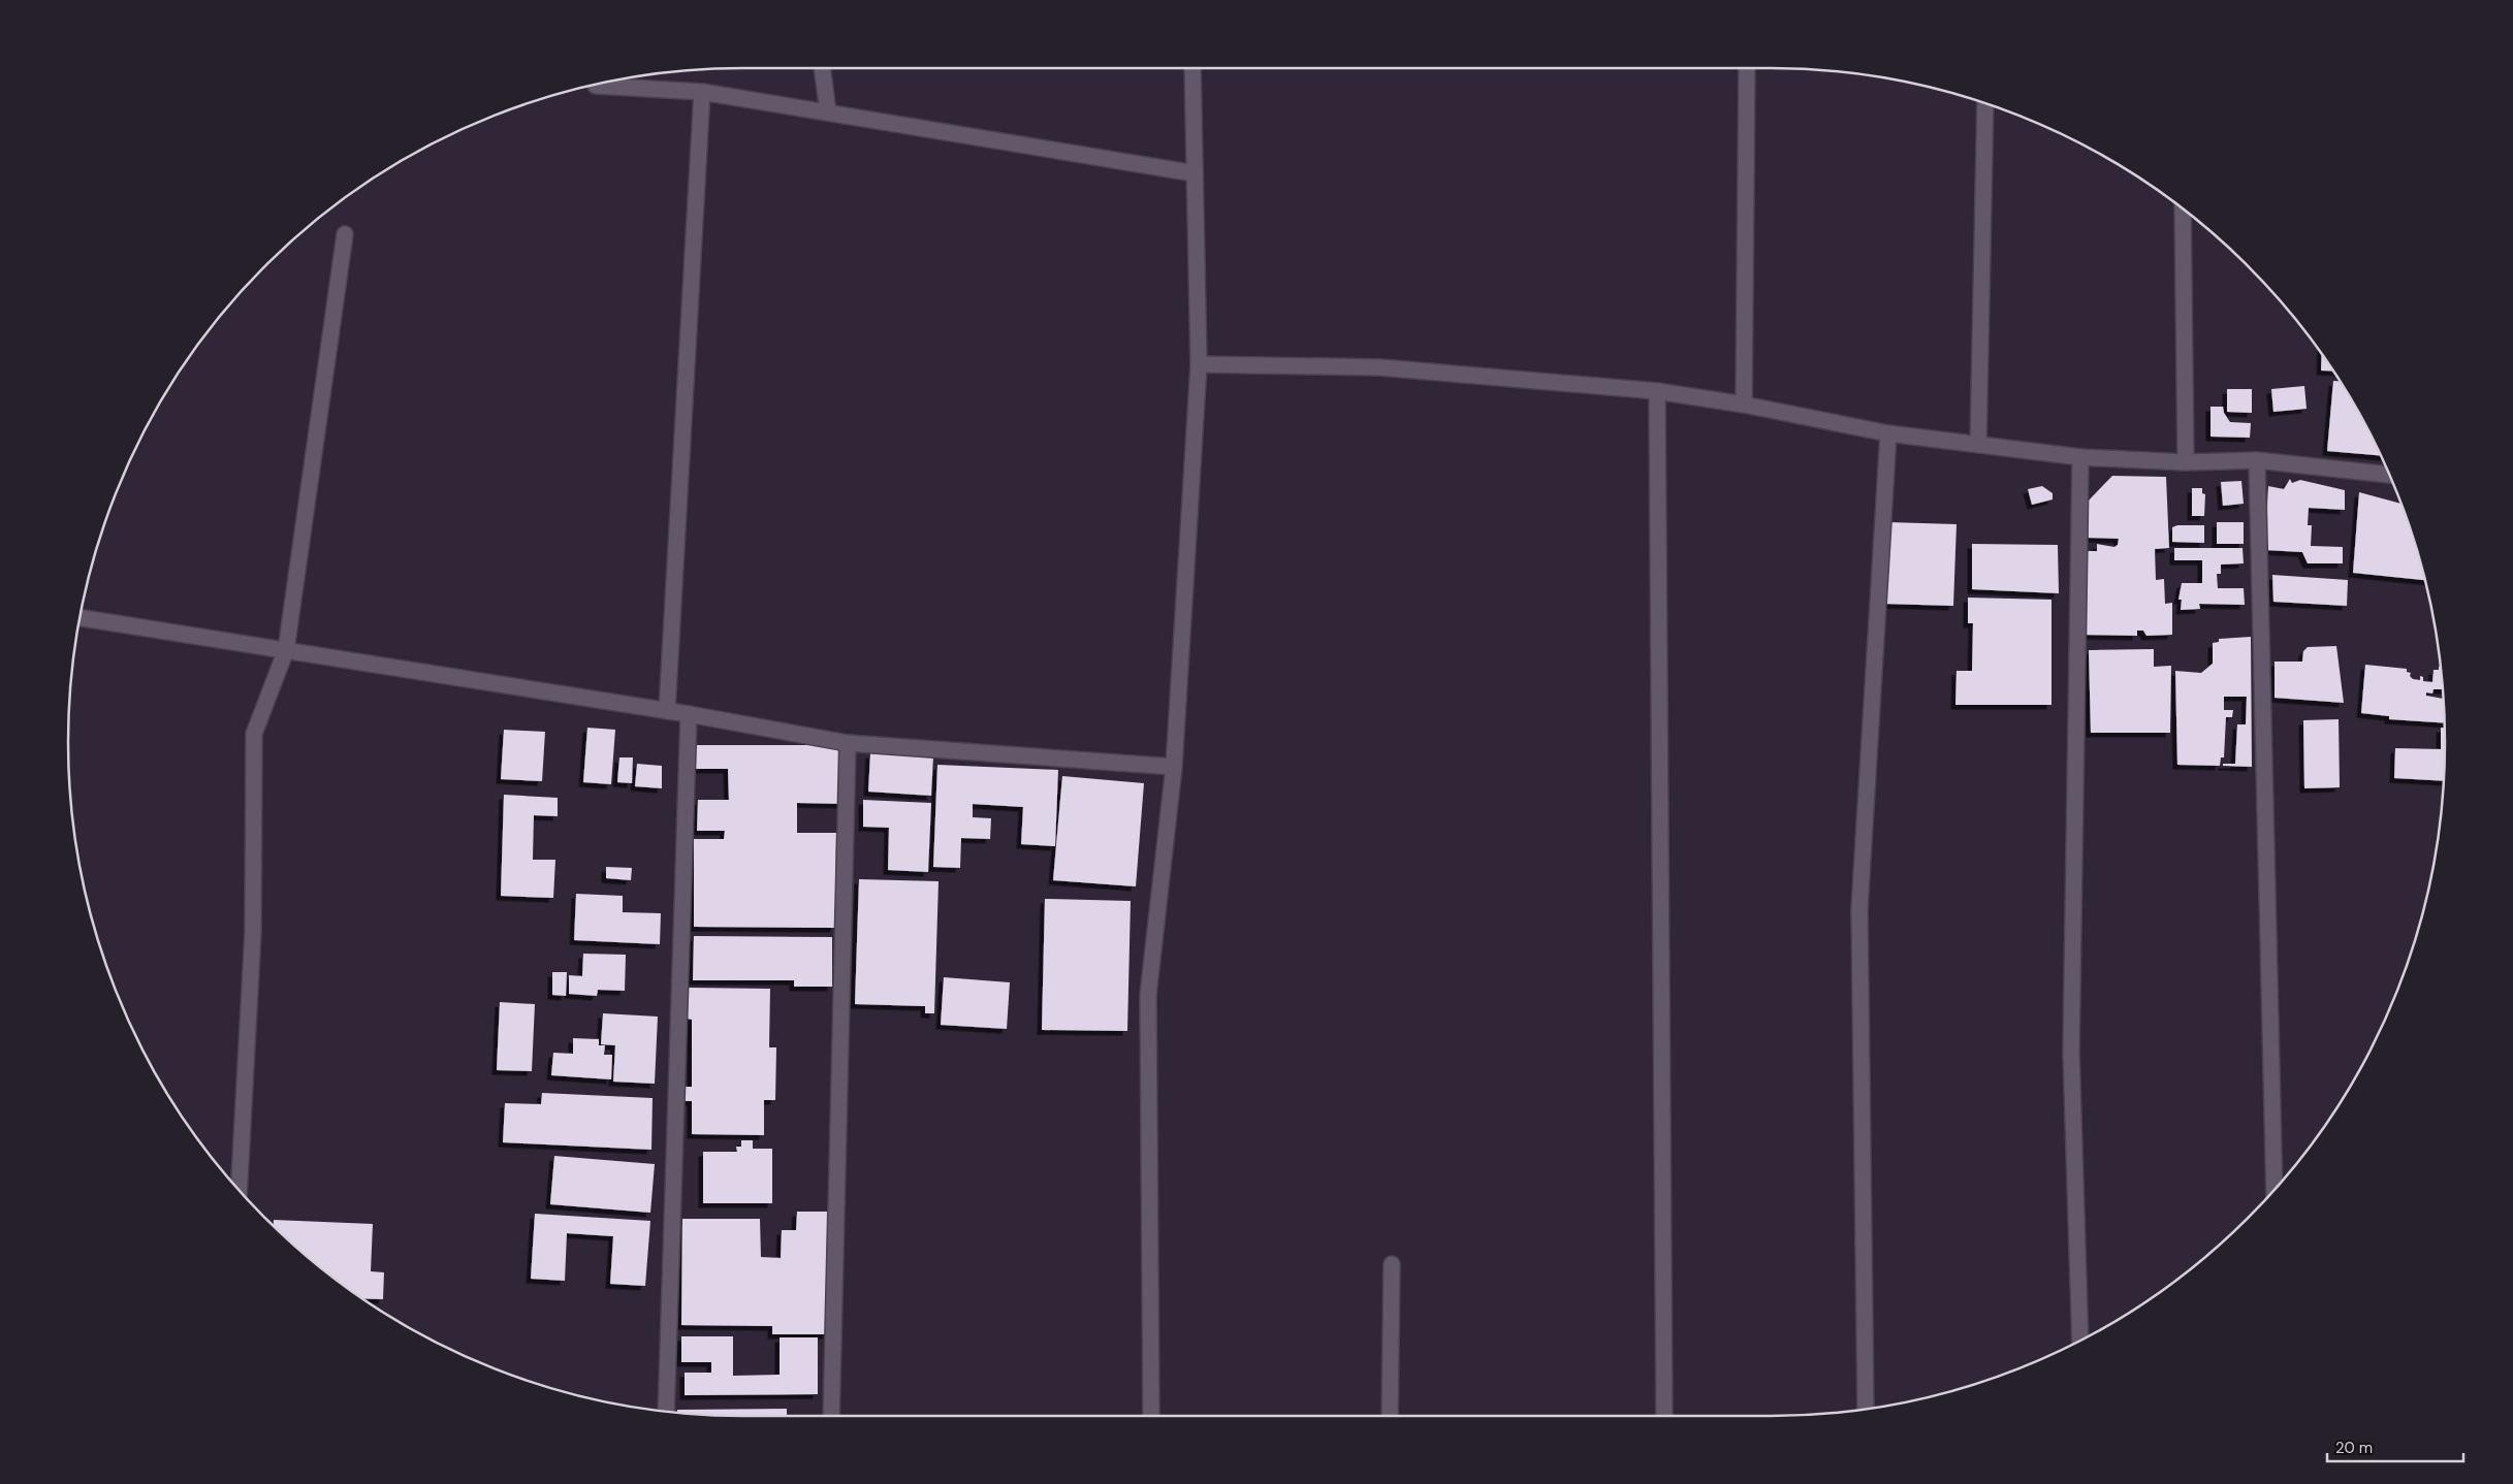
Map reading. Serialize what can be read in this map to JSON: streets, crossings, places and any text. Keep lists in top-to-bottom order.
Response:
{
  "scale_bar": "20 m"
}
